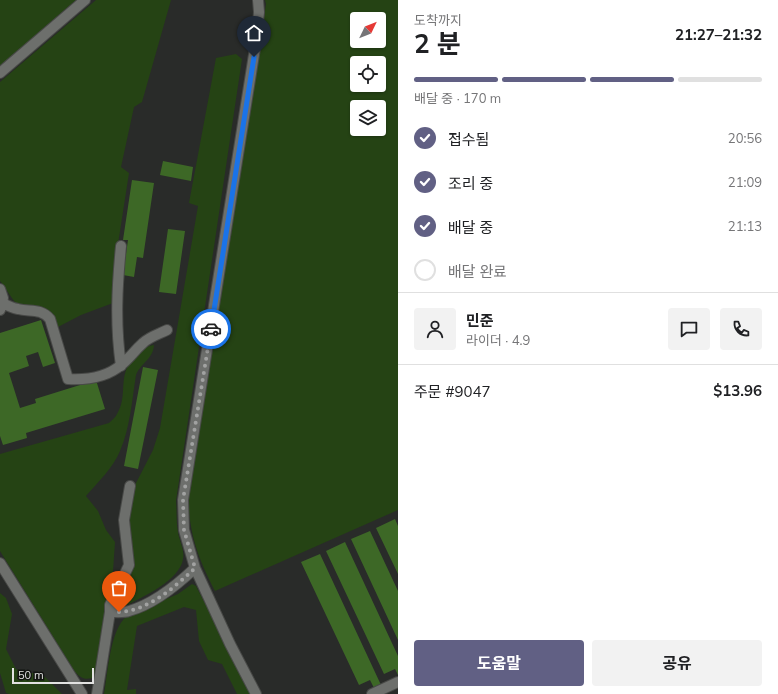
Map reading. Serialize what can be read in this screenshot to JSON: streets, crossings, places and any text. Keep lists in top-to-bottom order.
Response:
{
  "scale_bar": "50 m",
  "north": "top right",
  "page": {
    "heading": ["2 분", "도착까지", "21:27–21:32"],
    "panel": [
      "민준",
      "라이더 · 4.9",
      "주문 #9047",
      "$13.96"
    ],
    "bar": "배달 중 · 170 m",
    "list": [
      ["접수됨", "20:56"],
      ["조리 중", "21:09"],
      ["배달 중", "21:13"],
      "배달 완료"
    ],
    "buttons": ["도움말", "공유"],
    "scale": "50 m"
  }
}
